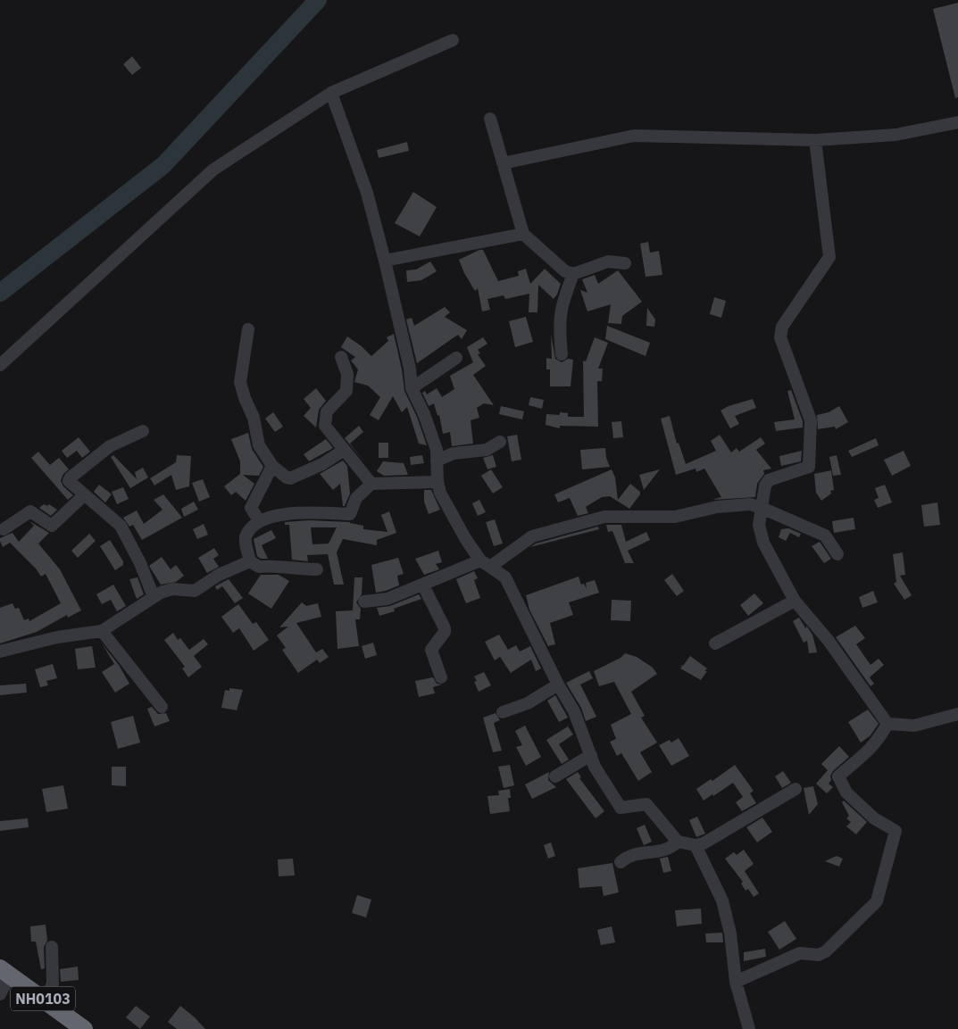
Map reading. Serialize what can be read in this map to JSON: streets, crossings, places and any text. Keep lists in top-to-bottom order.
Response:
{
  "streets": {
    "highway": ["NH0103"]
  }
}
